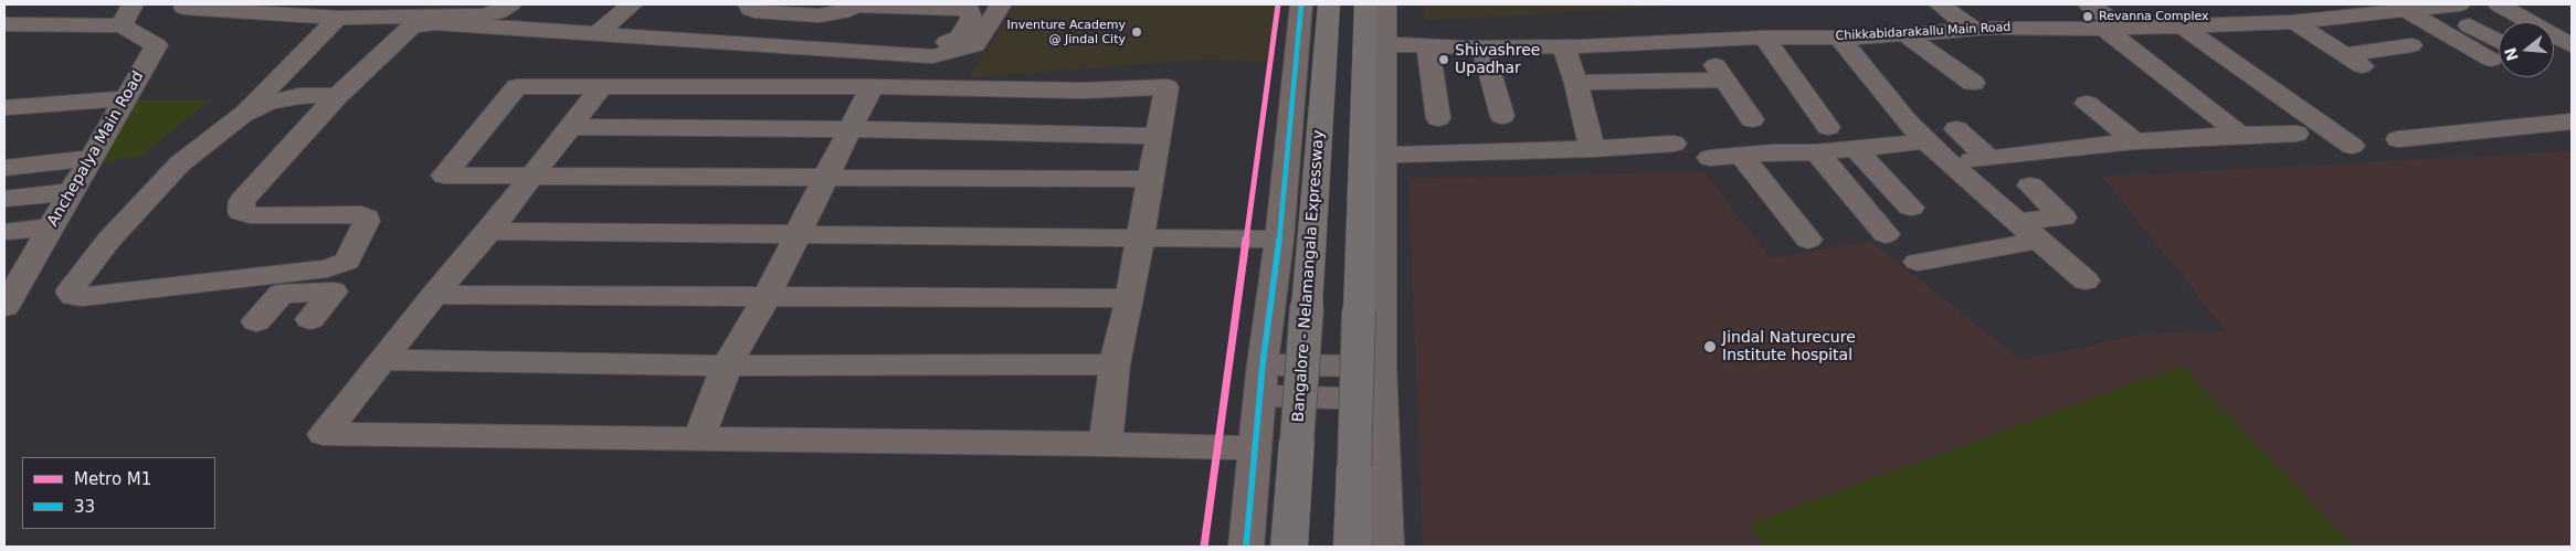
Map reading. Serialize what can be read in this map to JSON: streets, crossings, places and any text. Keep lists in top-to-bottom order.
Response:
{
  "streets": {
    "highway": ["Bangalore - Nelamangala Expressway"],
    "street": ["Chikkabidarakallu Main Road", "Anchepalya Main Road"]
  },
  "places": [
    "Revanna Complex",
    "Inventure Academy @ Jindal City",
    "Shivashree Upadhar",
    "Jindal Naturecure Institute hospital"
  ],
  "lines": ["metro line M1", "transit line 33"],
  "legend": ["Metro M1", "33"],
  "north": "left"
}
